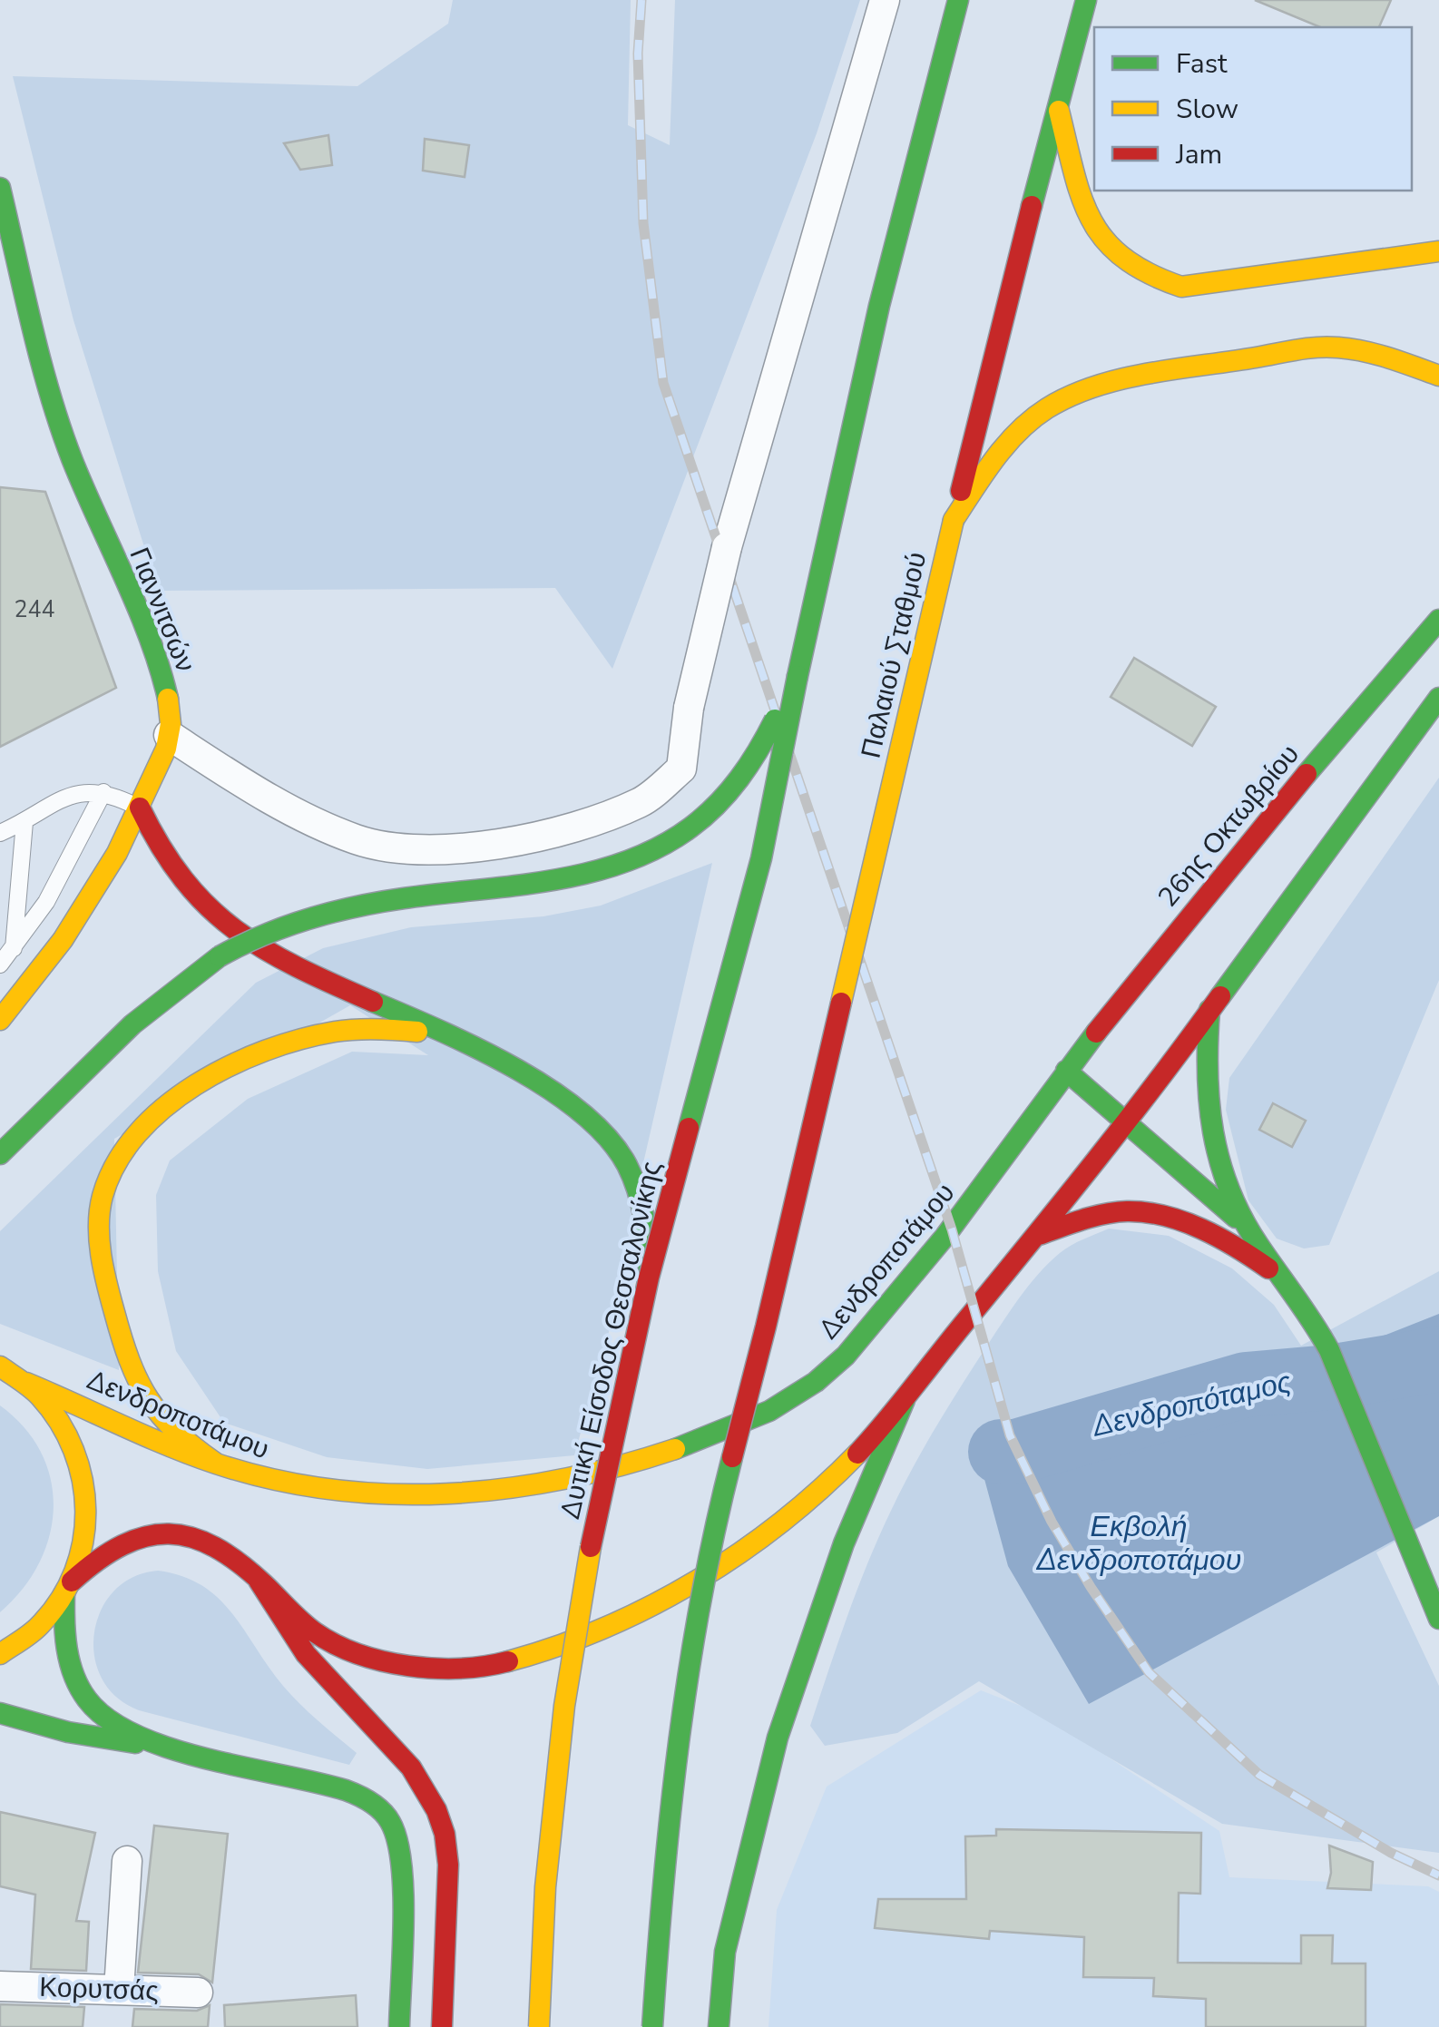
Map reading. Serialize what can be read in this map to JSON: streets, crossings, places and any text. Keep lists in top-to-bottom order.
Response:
{
  "streets": {
    "main road": [
      "Γιαννιτσών",
      "Παλαιού Σταθμού",
      "26ης Οκτωβρίου",
      "Δενδροποτάμου",
      "Δυτική Είσοδος Θεσσαλονίκης"
    ],
    "street": ["Κορυτσάς"]
  },
  "crossings": [
    ["26ης Οκτωβρίου", "Δενδροποτάμου"]
  ],
  "water": ["Δενδροπόταμος", "Εκβολή Δενδροποτάμου"],
  "house_numbers": ["244"],
  "legend": ["Fast", "Slow", "Jam"]
}
